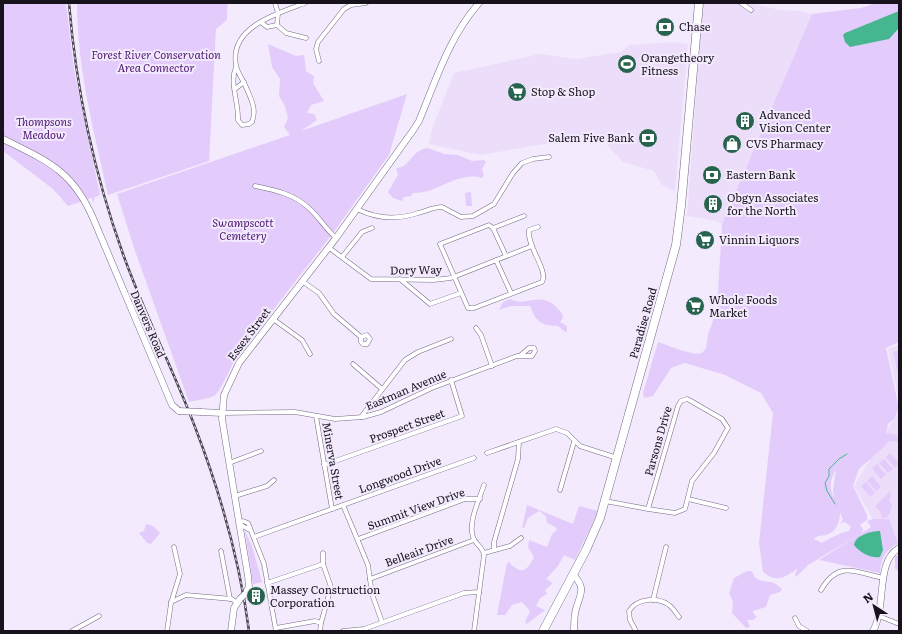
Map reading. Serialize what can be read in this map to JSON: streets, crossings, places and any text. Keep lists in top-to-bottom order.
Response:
{
  "streets": {
    "highway": ["Paradise Road"],
    "main road": ["Danvers Road", "Essex Street"],
    "street": [
      "Dory Way",
      "Eastman Avenue",
      "Prospect Street",
      "Parsons Drive",
      "Minerva Street",
      "Longwood Drive",
      "Summit View Drive",
      "Belleair Drive"
    ]
  },
  "crossings": [
    ["Dory Way", "Essex Street"],
    ["Paradise Road", "Parsons Drive"],
    ["Danvers Road", "Essex Street"],
    ["Danvers Road", "Eastman Avenue"],
    ["Essex Street", "Eastman Avenue"],
    ["Eastman Avenue", "Prospect Street"],
    ["Eastman Avenue", "Minerva Street"],
    ["Prospect Street", "Minerva Street"],
    ["Minerva Street", "Longwood Drive"]
  ],
  "parks": ["Forest River Conservation Area Connector", "Thompsons Meadow", "Swampscott Cemetery"],
  "places": {
    "bank": ["Chase", "Salem Five Bank", "Eastern Bank"],
    "sports": ["Orangetheory Fitness"],
    "supermarket": ["Stop & Shop", "Vinnin Liquors", "Whole Foods Market"],
    "building": ["Advanced Vision Center", "Obgyn Associates for the North", "Massey Construction Corporation"],
    "shop": ["CVS Pharmacy"]
  },
  "north": "top left"
}
